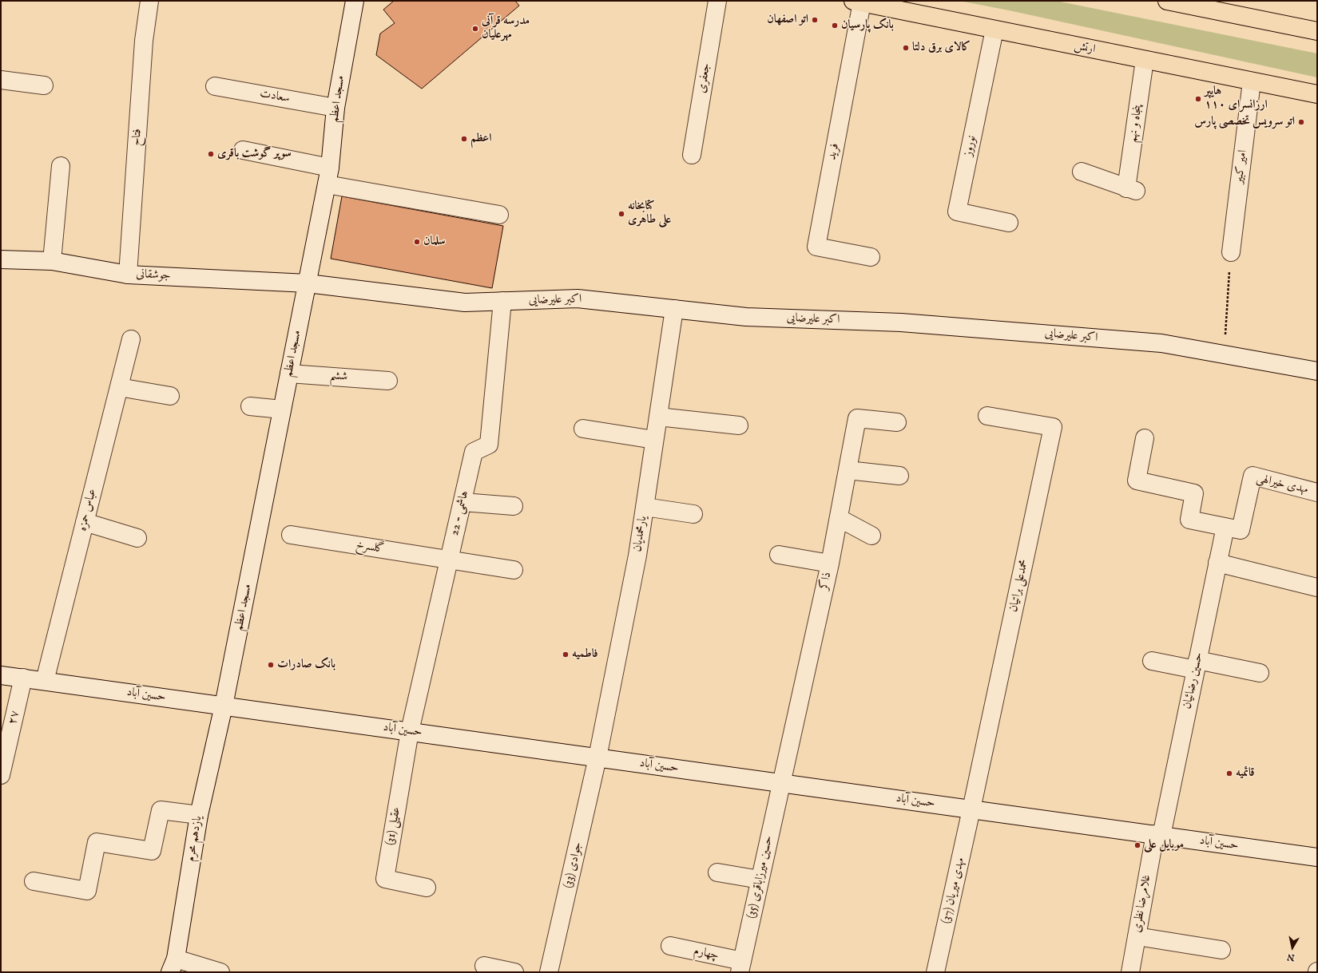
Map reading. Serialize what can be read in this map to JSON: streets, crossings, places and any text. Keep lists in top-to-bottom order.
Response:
{
  "streets": {
    "main road": ["ارتش"],
    "street": [
      "جعفری",
      "سعادت",
      "مسجد اعظم",
      "پنجاه و نهم",
      "فتاح",
      "نوروز",
      "فرید",
      "امیر کبیر",
      "جوشقانی",
      "اکبر علیرضایی",
      "ششم",
      "مهدی خیرالهی",
      "عباس حمزه",
      "هاشمی - 22",
      "یارمحمدیان",
      "گلسرخ",
      "ذاکر",
      "محمدعلی براتیان",
      "حسین رضائیان",
      "حسین آباد",
      "۲۷",
      "عقیلی (31)",
      "یازدهم محرم",
      "جوادی (33)",
      "حسین میرزاباقری (35)",
      "مهدی میریان (37)",
      "غلامرضا نظری",
      "چهارم"
    ]
  },
  "crossings": [
    ["ارتش", "پنجاه و نهم"],
    ["ارتش", "نوروز"],
    ["ارتش", "فرید"],
    ["ارتش", "امیر کبیر"],
    ["سعادت", "مسجد اعظم"],
    ["مسجد اعظم", "جوشقانی"],
    ["مسجد اعظم", "اکبر علیرضایی"],
    ["مسجد اعظم", "ششم"],
    ["مسجد اعظم", "حسین آباد"],
    ["مسجد اعظم", "یازدهم محرم"],
    ["فتاح", "جوشقانی"],
    ["جوشقانی", "اکبر علیرضایی"],
    ["اکبر علیرضایی", "هاشمی - 22"],
    ["اکبر علیرضایی", "یارمحمدیان"],
    ["مهدی خیرالهی", "حسین رضائیان"],
    ["عباس حمزه", "حسین آباد"],
    ["هاشمی - 22", "گلسرخ"],
    ["هاشمی - 22", "حسین آباد"],
    ["هاشمی - 22", "عقیلی (31)"],
    ["یارمحمدیان", "حسین آباد"],
    ["یارمحمدیان", "جوادی (33)"],
    ["ذاکر", "حسین آباد"],
    ["ذاکر", "حسین میرزاباقری (35)"],
    ["محمدعلی براتیان", "حسین آباد"],
    ["محمدعلی براتیان", "مهدی میریان (37)"],
    ["حسین رضائیان", "حسین آباد"],
    ["حسین رضائیان", "غلامرضا نظری"],
    ["حسین آباد", "۲۷"],
    ["حسین آباد", "عقیلی (31)"],
    ["حسین آباد", "یازدهم محرم"],
    ["حسین آباد", "جوادی (33)"],
    ["حسین آباد", "حسین میرزاباقری (35)"],
    ["حسین آباد", "مهدی میریان (37)"],
    ["حسین آباد", "غلامرضا نظری"],
    ["حسین میرزاباقری (35)", "چهارم"]
  ],
  "places": [
    "اتو اصفهان",
    "بانک پارسیان",
    "مدرسه قرآنی مهرعلیان",
    "کالای برق دلتا",
    "هایپر ارزانسرای ۱۱۰",
    "اتو سرویس تخصصی پارس",
    "اعظم",
    "سوپر گوشت باقری",
    "کتابخانه علی طاهری",
    "سلمان",
    "فاطمیه",
    "بانک صادرات",
    "قائمیه",
    "موبایل علی"
  ],
  "north": "bottom"
}
